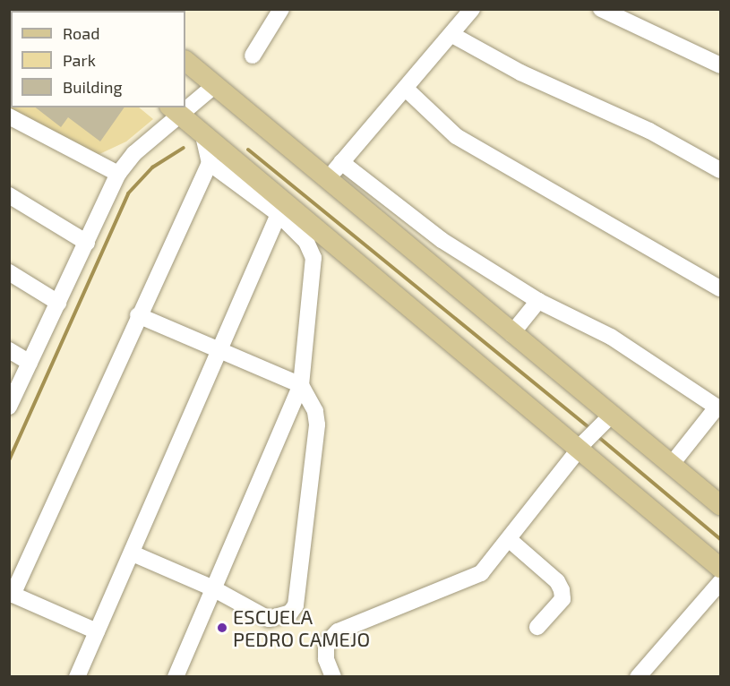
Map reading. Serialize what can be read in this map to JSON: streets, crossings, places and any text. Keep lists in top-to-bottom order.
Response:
{
  "places": ["ESCUELA PEDRO CAMEJO"],
  "legend": ["Road", "Park", "Building"]
}
